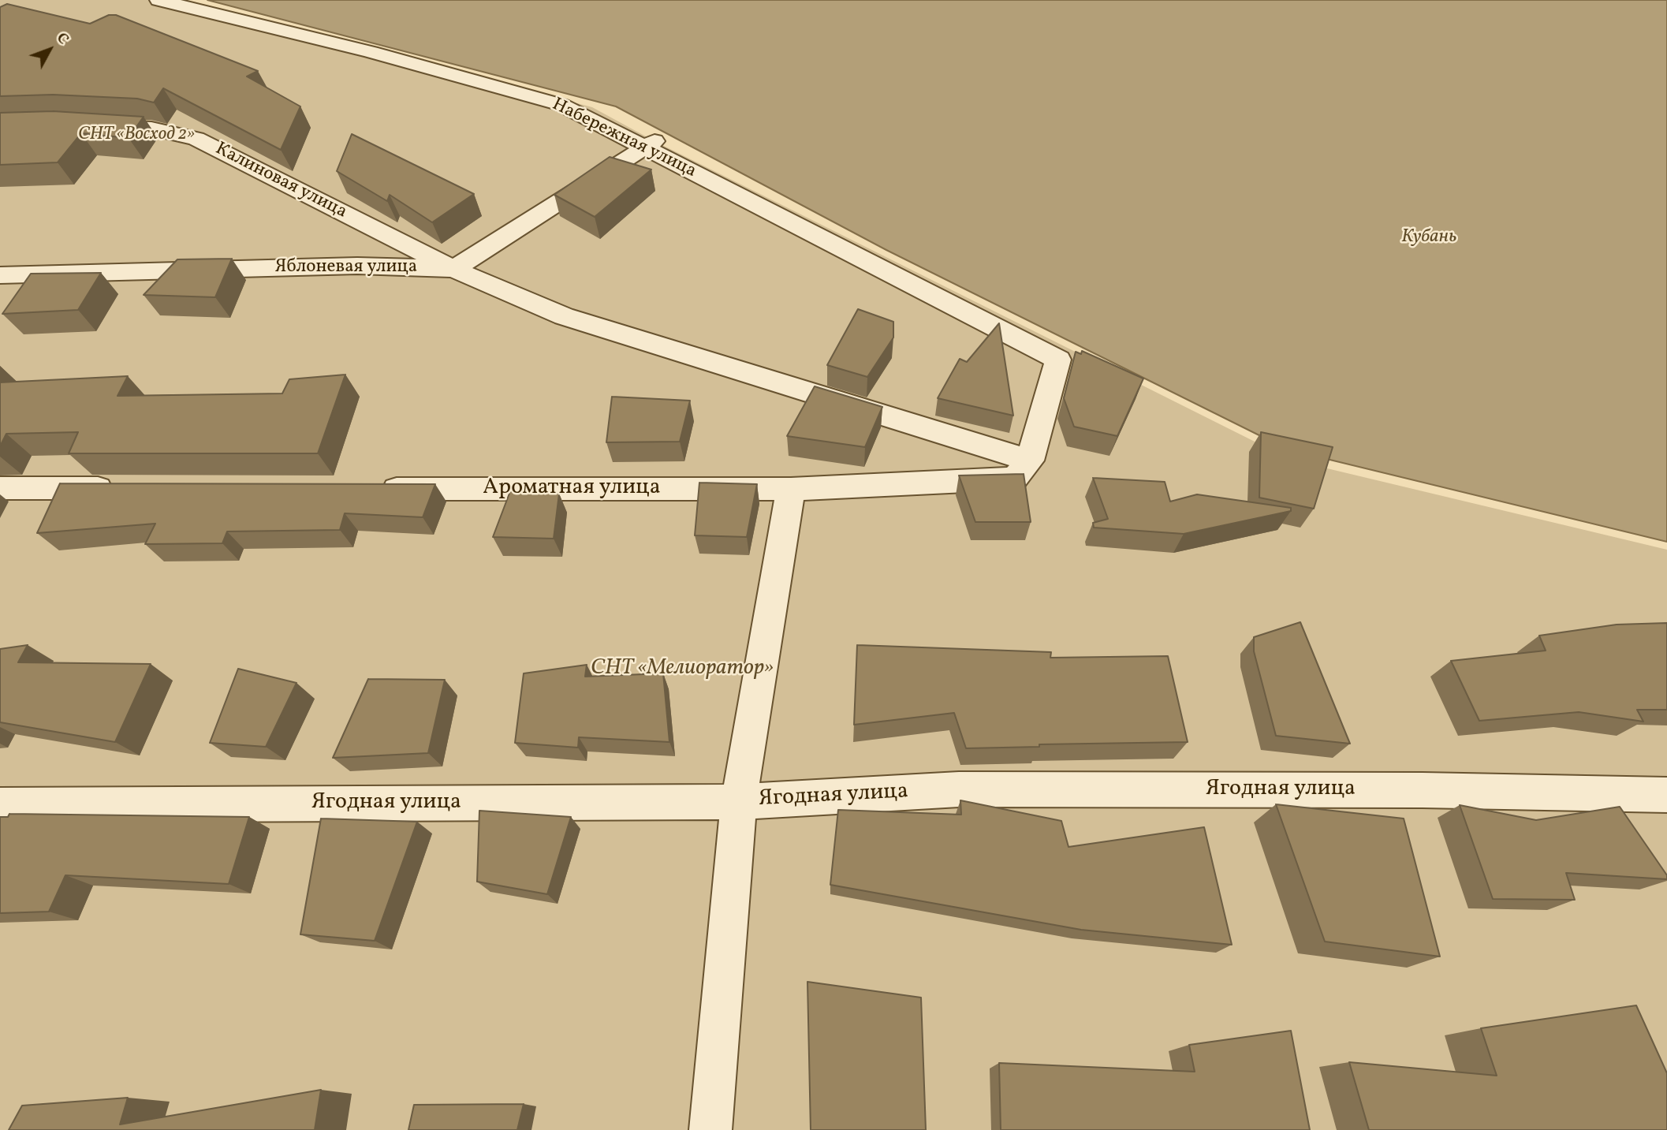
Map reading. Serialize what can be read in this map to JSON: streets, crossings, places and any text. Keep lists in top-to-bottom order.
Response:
{
  "streets": {
    "street": [
      "Набережная улица",
      "Калиновая улица",
      "Яблоневая улица",
      "Ароматная улица",
      "Ягодная улица"
    ]
  },
  "crossings": [
    ["Набережная улица", "Калиновая улица"],
    ["Набережная улица", "Ароматная улица"],
    ["Калиновая улица", "Яблоневая улица"],
    ["Калиновая улица", "Ароматная улица"]
  ],
  "water": ["Кубань"],
  "parks": ["СНТ «Восход 2»", "СНТ «Мелиоратор»"],
  "north": "top right"
}
